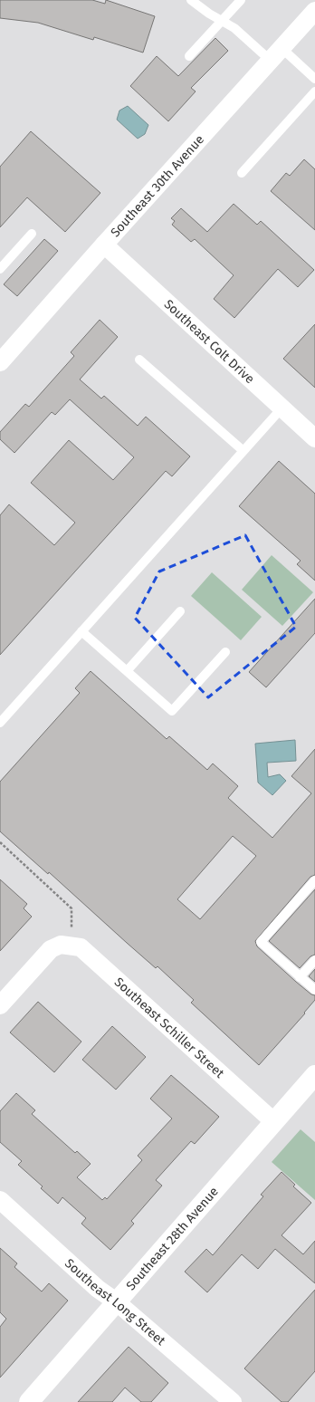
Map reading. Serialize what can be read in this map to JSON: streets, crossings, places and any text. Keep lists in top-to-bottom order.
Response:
{
  "streets": {
    "street": [
      "Southeast 30th Avenue",
      "Southeast Colt Drive",
      "Southeast Schiller Street",
      "Southeast 28th Avenue",
      "Southeast Long Street"
    ]
  },
  "crossings": [
    ["Southeast 30th Avenue", "Southeast Colt Drive"],
    ["Southeast Schiller Street", "Southeast 28th Avenue"],
    ["Southeast 28th Avenue", "Southeast Long Street"]
  ]
}
